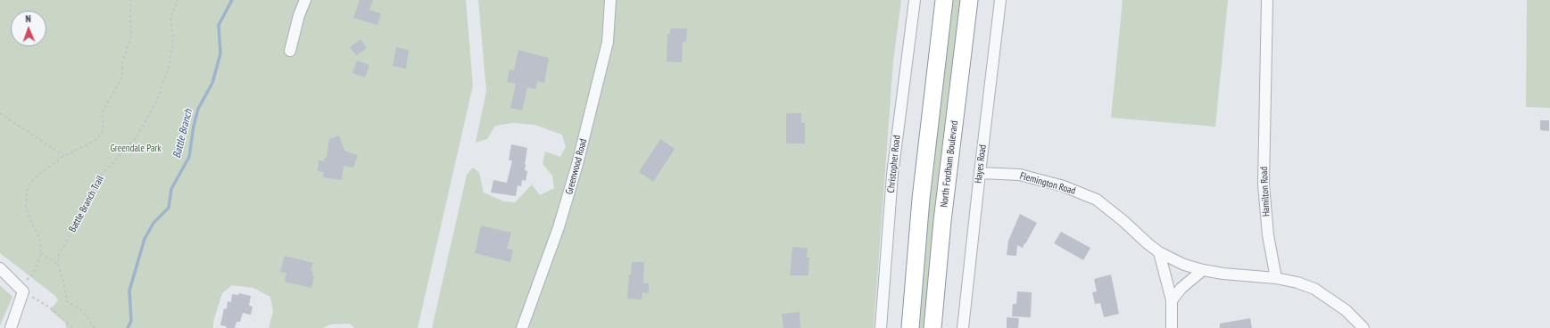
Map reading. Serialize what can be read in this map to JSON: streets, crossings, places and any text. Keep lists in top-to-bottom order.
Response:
{
  "streets": {
    "highway": ["North Fordham Boulevard"],
    "street": [
      "Christopher Road",
      "Hayes Road",
      "Greenwood Road",
      "Flemington Road",
      "Hamilton Road"
    ],
    "path": ["Battle Branch Trail"]
  },
  "crossings": [
    ["Hayes Road", "Flemington Road"],
    ["Flemington Road", "Hamilton Road"]
  ],
  "water": ["Battle Branch"],
  "parks": ["Greendale Park"],
  "north": "top"
}
